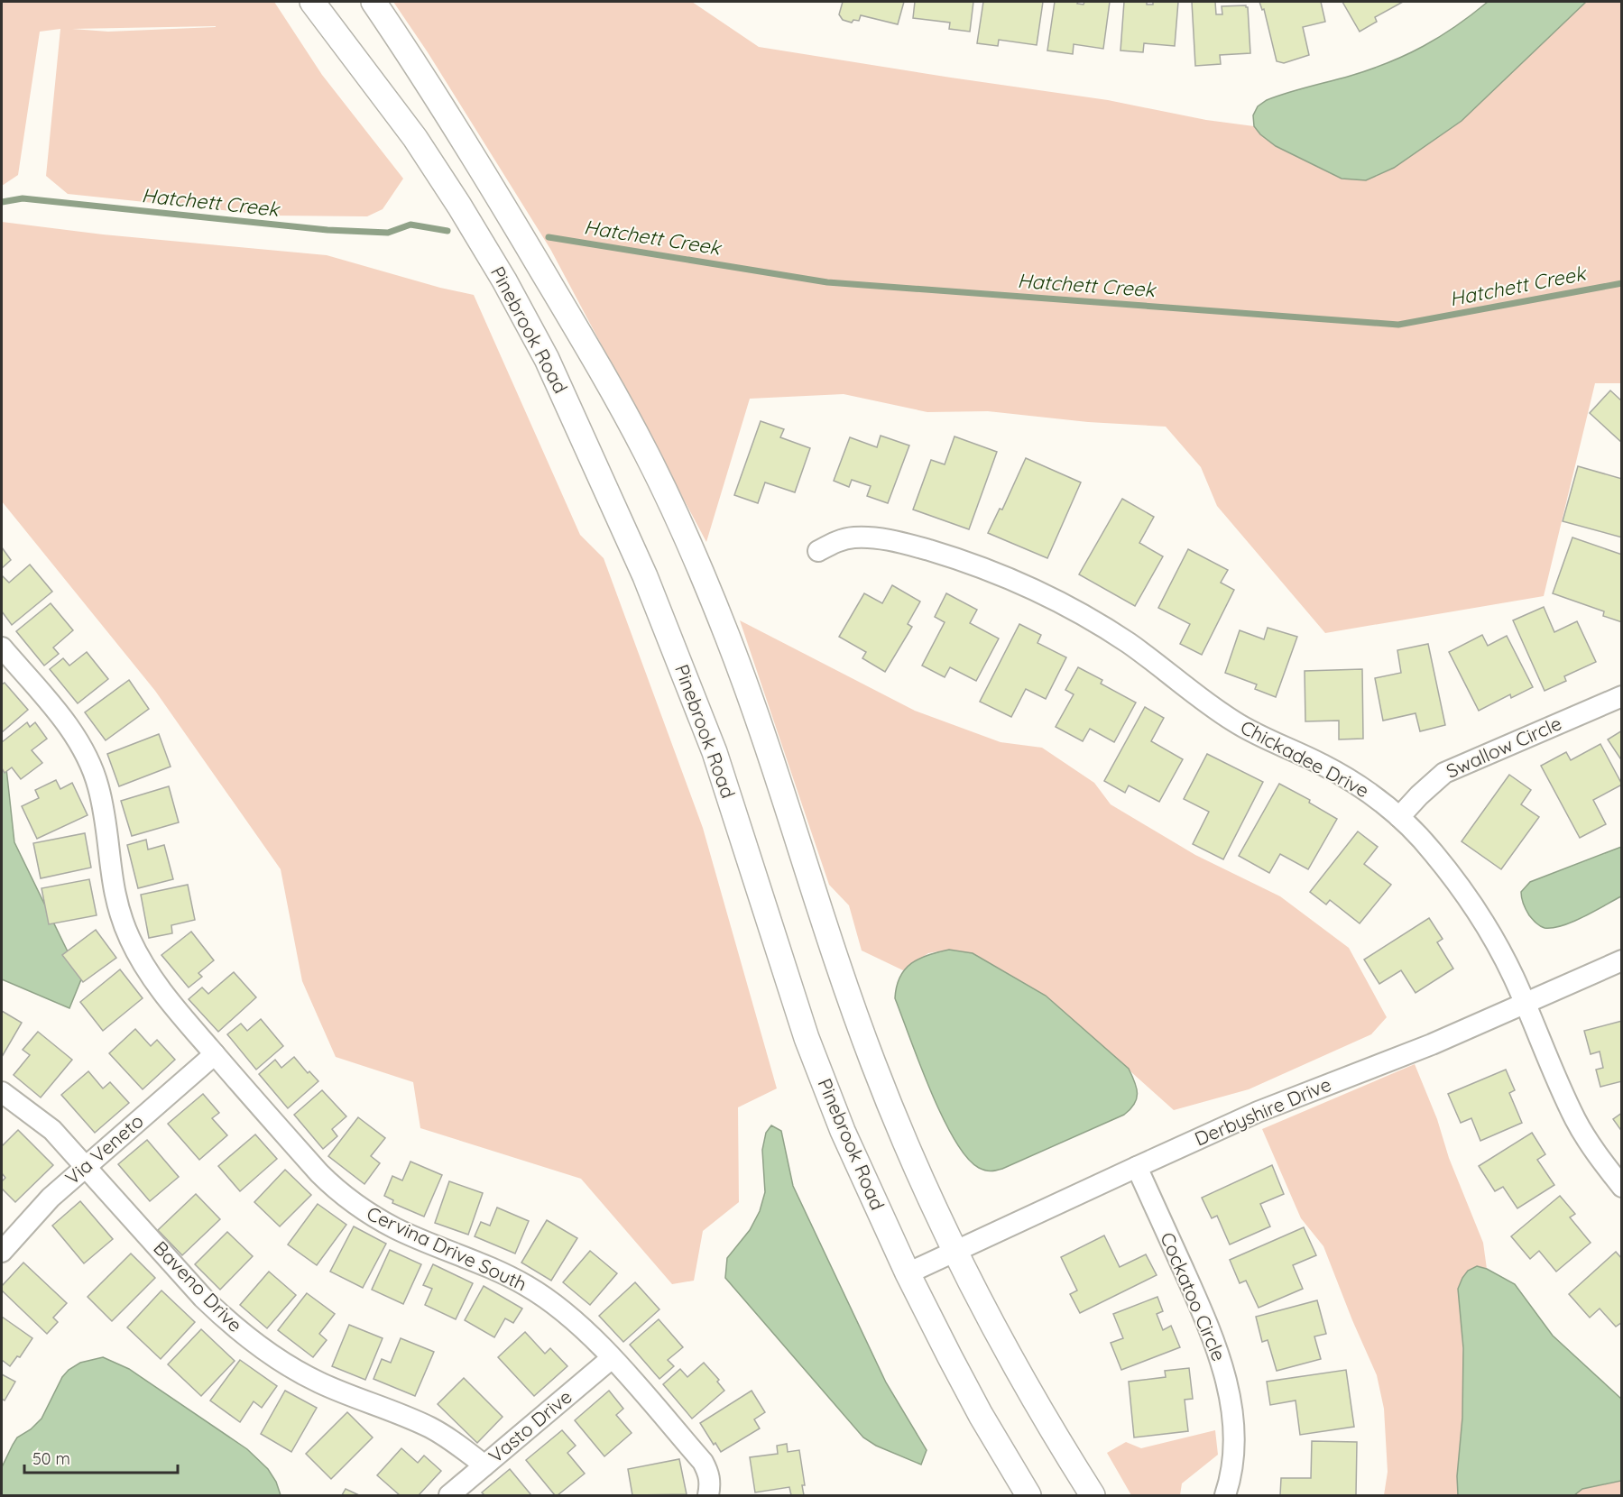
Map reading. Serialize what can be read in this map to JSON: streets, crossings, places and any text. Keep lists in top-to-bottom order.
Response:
{
  "streets": {
    "street": [
      "Pinebrook Road",
      "Swallow Circle",
      "Chickadee Drive",
      "Derbyshire Drive",
      "Via Veneto",
      "Cervina Drive South",
      "Baveno Drive",
      "Cockatoo Circle",
      "Vasto Drive"
    ]
  },
  "crossings": [
    ["Pinebrook Road", "Derbyshire Drive"],
    ["Swallow Circle", "Chickadee Drive"],
    ["Chickadee Drive", "Derbyshire Drive"],
    ["Derbyshire Drive", "Cockatoo Circle"],
    ["Via Veneto", "Cervina Drive South"],
    ["Via Veneto", "Baveno Drive"],
    ["Cervina Drive South", "Vasto Drive"],
    ["Baveno Drive", "Vasto Drive"]
  ],
  "water": ["Hatchett Creek"],
  "scale_bar": "50 m"
}
